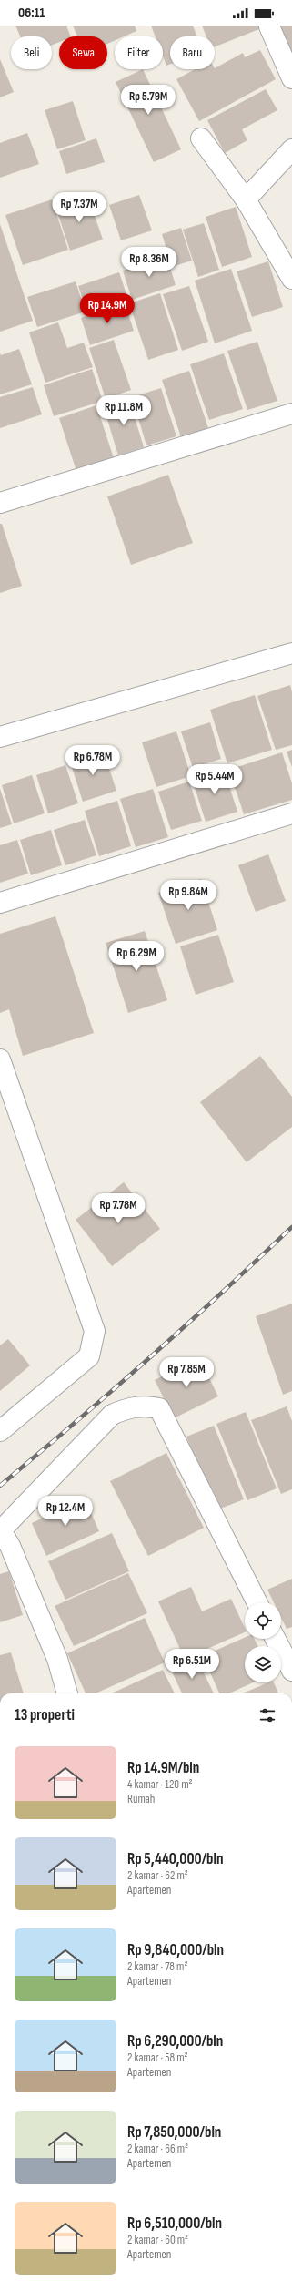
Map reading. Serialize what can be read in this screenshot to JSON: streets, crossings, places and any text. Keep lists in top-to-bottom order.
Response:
{
  "page": {
    "status": "06:11",
    "chip": [
      "Beli",
      "Sewa",
      "Filter",
      "Baru"
    ],
    "price": [
      "Rp 5.79M",
      "Rp 7.37M",
      "Rp 8.36M",
      "Rp 14.9M",
      "Rp 11.8M",
      "Rp 6.78M",
      "Rp 5.44M",
      "Rp 9.84M",
      "Rp 6.29M",
      "Rp 7.78M",
      "Rp 7.85M",
      "Rp 12.4M",
      "Rp 6.51M"
    ],
    "heading": "13 properti",
    "list": [
      {
        "name": "Rp 14.9M/bln",
        "note": "4 kamar · 120 m² · Rumah"
      },
      {
        "name": "Rp 5,440,000/bln",
        "note": "2 kamar · 62 m² · Apartemen"
      },
      {
        "name": "Rp 9,840,000/bln",
        "note": "2 kamar · 78 m² · Apartemen"
      },
      {
        "name": "Rp 6,290,000/bln",
        "note": "2 kamar · 58 m² · Apartemen"
      },
      {
        "name": "Rp 7,850,000/bln",
        "note": "2 kamar · 66 m² · Apartemen"
      },
      {
        "name": "Rp 6,510,000/bln",
        "note": "2 kamar · 60 m² · Apartemen"
      }
    ]
  }
}
